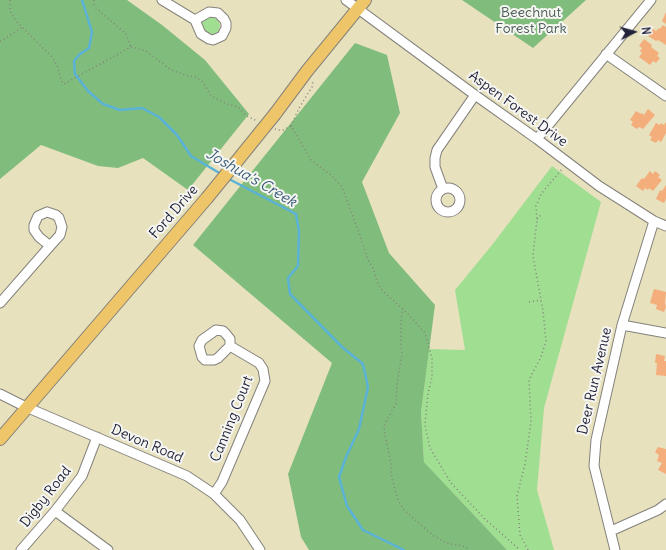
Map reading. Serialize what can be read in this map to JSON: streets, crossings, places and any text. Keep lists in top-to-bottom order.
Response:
{
  "streets": {
    "main road": ["Ford Drive"],
    "street": [
      "Aspen Forest Drive",
      "Deer Run Avenue",
      "Canning Court",
      "Devon Road",
      "Digby Road"
    ]
  },
  "crossings": [
    ["Aspen Forest Drive", "Ford Drive"],
    ["Aspen Forest Drive", "Deer Run Avenue"],
    ["Ford Drive", "Devon Road"],
    ["Canning Court", "Devon Road"],
    ["Devon Road", "Digby Road"]
  ],
  "water": ["Joshua's Creek"],
  "parks": ["Beechnut Forest Park"],
  "north": "right"
}
